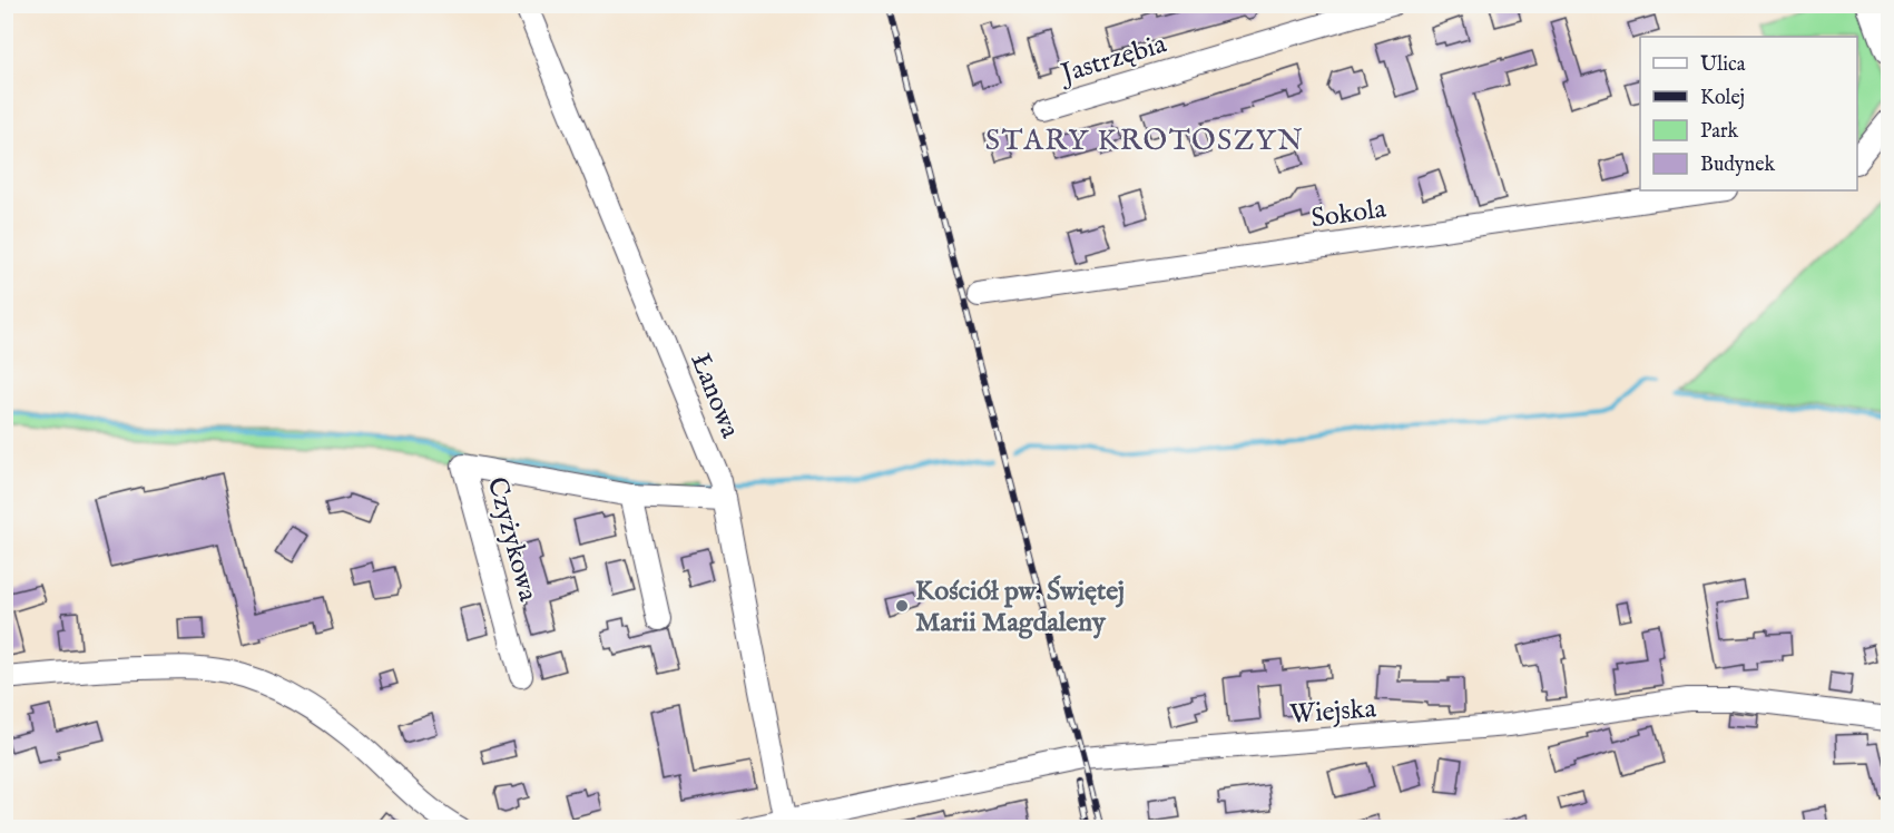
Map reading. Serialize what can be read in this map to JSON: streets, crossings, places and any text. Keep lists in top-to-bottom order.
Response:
{
  "streets": {
    "street": [
      "Jastrzębia",
      "Sokola",
      "Łanowa",
      "Czyżykowa",
      "Wiejska"
    ]
  },
  "crossings": [
    ["Łanowa", "Czyżykowa"],
    ["Łanowa", "Wiejska"]
  ],
  "districts": ["STARY KROTOSZYN"],
  "places": ["Kościół pw. Świętej Marii Magdaleny"],
  "legend": [
    "Ulica",
    "Kolej",
    "Park",
    "Budynek"
  ]
}
